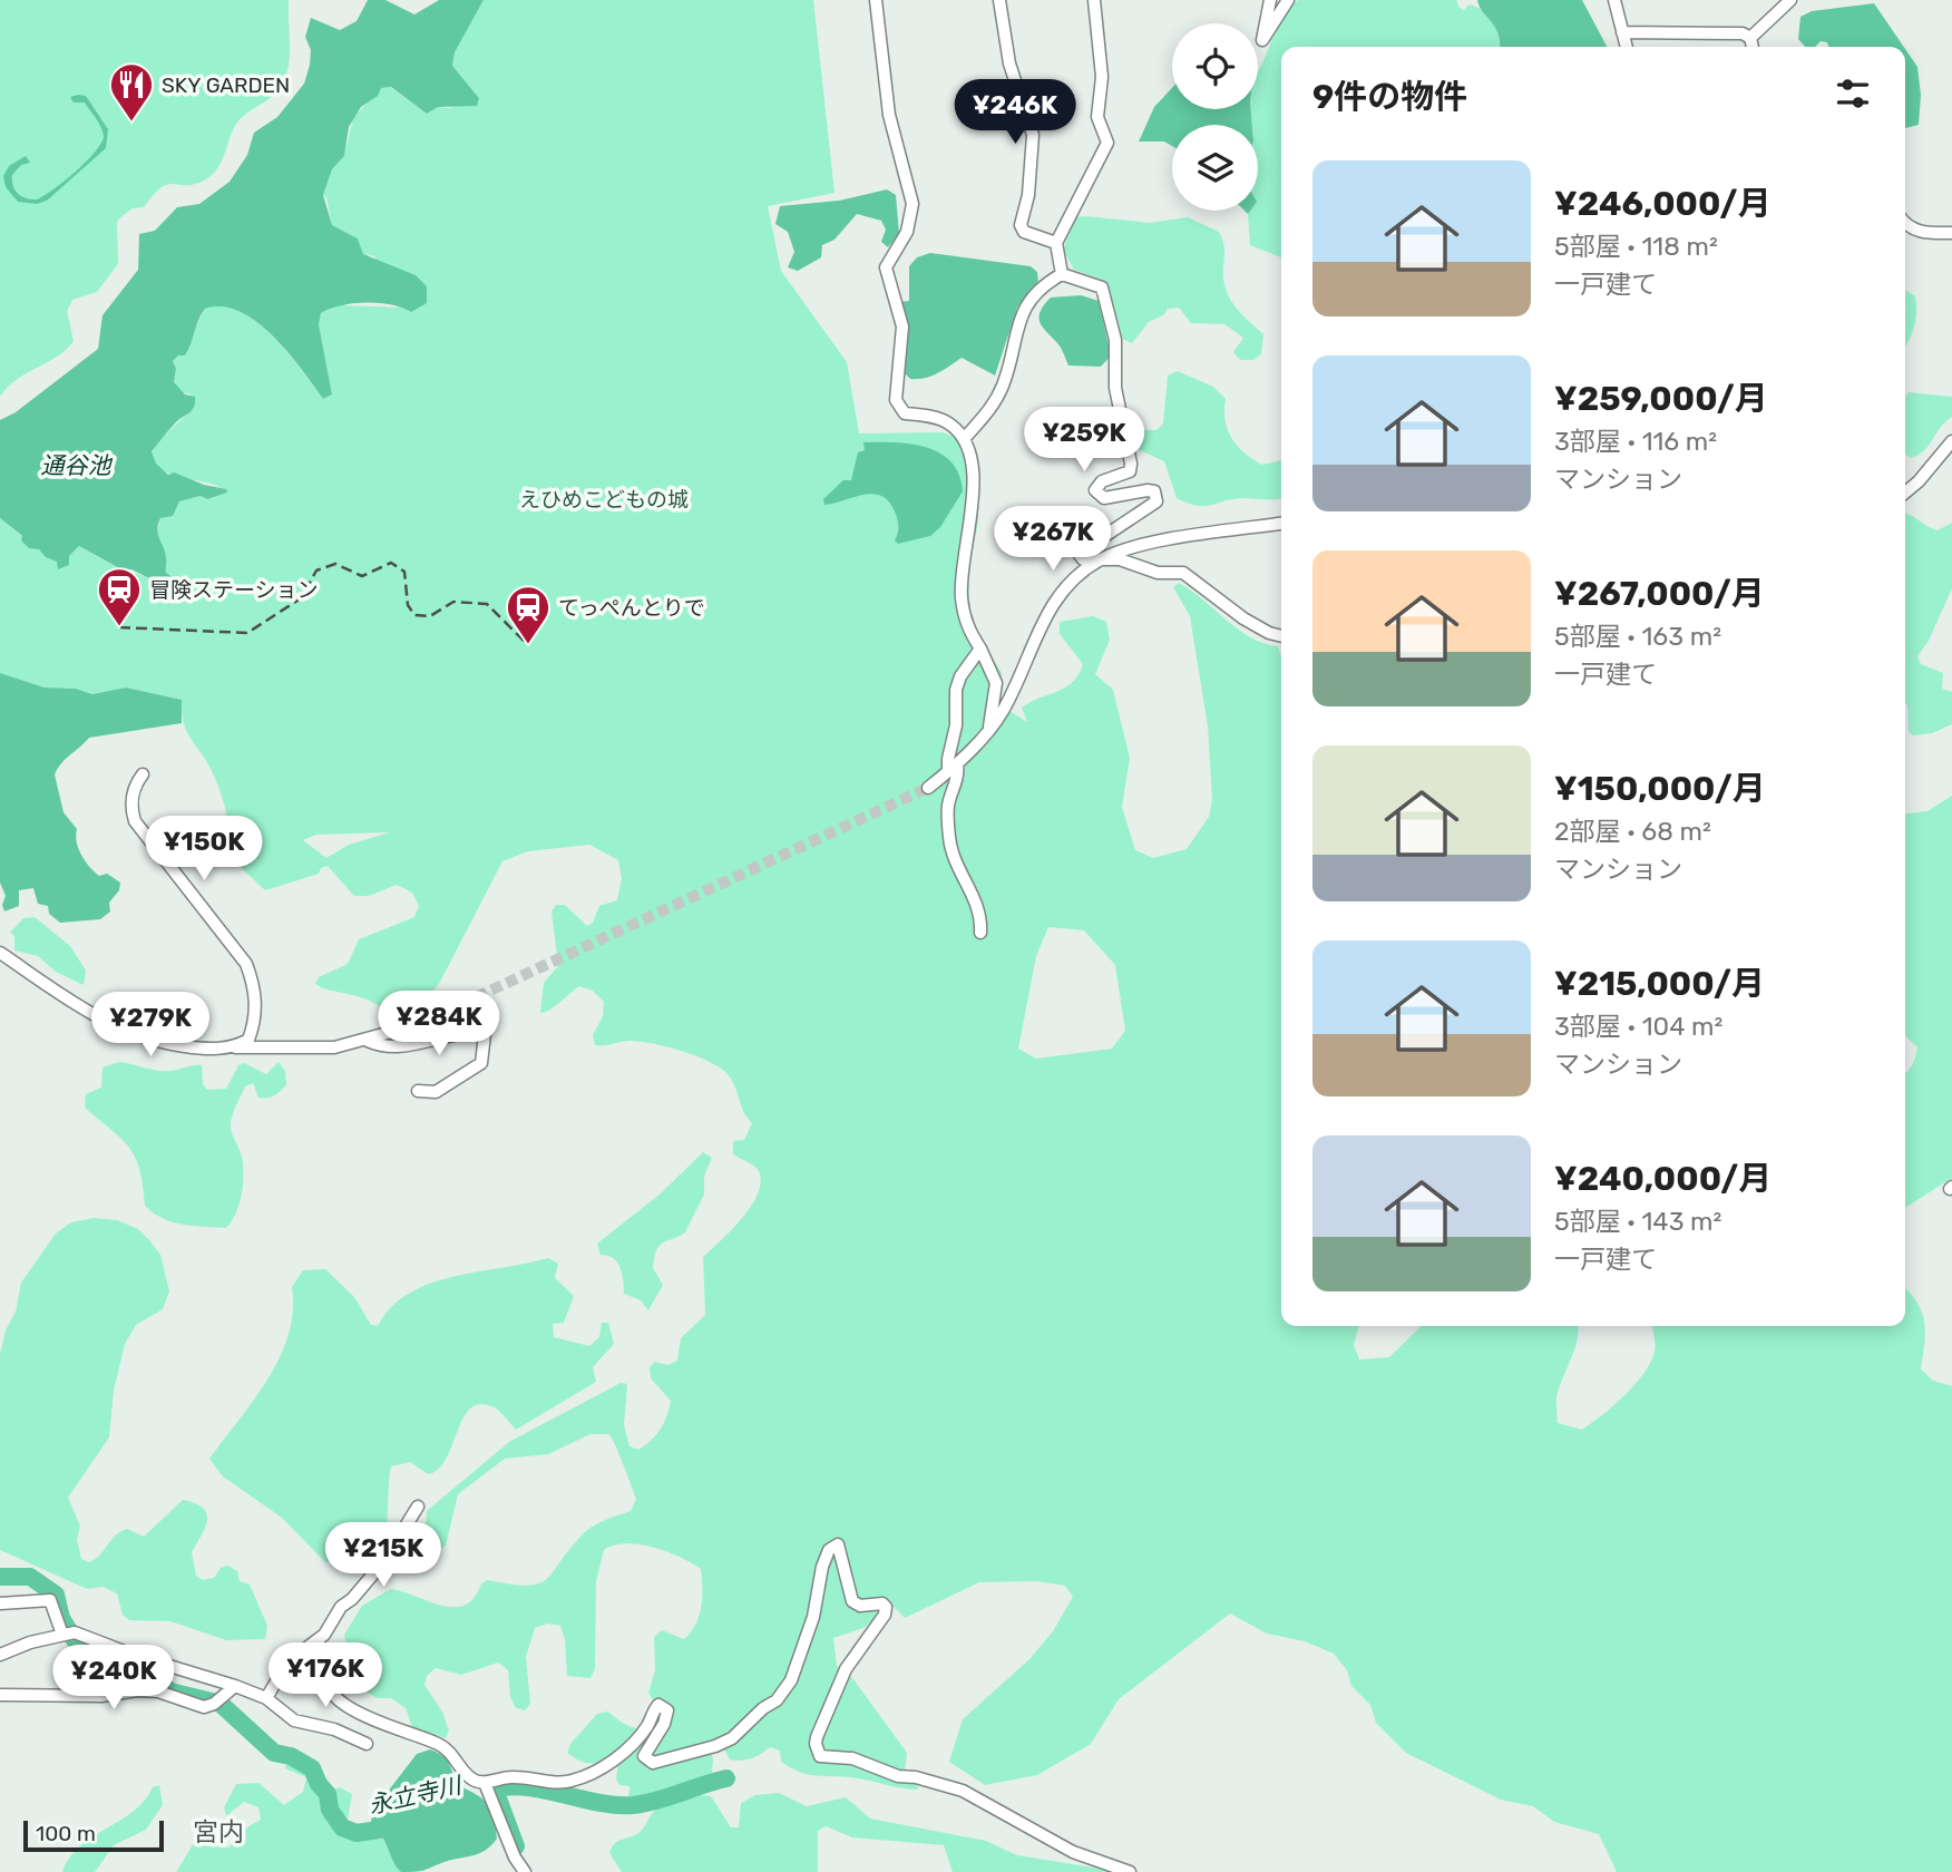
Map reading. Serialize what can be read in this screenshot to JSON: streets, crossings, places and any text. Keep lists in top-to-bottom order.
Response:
{
  "districts": ["宮内"],
  "water": ["通谷池", "永立寺川"],
  "parks": ["えひめこどもの城"],
  "places": {
    "restaurant": ["SKY GARDEN"],
    "station": ["冒険ステーション", "てっぺんとりで"]
  },
  "scale_bar": "100 m",
  "page": {
    "heading": "9件の物件",
    "price": [
      "¥246K",
      "¥259K",
      "¥267K",
      "¥150K",
      "¥284K",
      "¥279K",
      "¥215K",
      "¥176K",
      "¥240K"
    ],
    "list": [
      {
        "name": "¥246,000/月",
        "note": "5部屋 · 118 m² · 一戸建て"
      },
      {
        "name": "¥259,000/月",
        "note": "3部屋 · 116 m² · マンション"
      },
      {
        "name": "¥267,000/月",
        "note": "5部屋 · 163 m² · 一戸建て"
      },
      {
        "name": "¥150,000/月",
        "note": "2部屋 · 68 m² · マンション"
      },
      {
        "name": "¥215,000/月",
        "note": "3部屋 · 104 m² · マンション"
      },
      {
        "name": "¥240,000/月",
        "note": "5部屋 · 143 m² · 一戸建て"
      }
    ],
    "scale": "100 m"
  }
}
